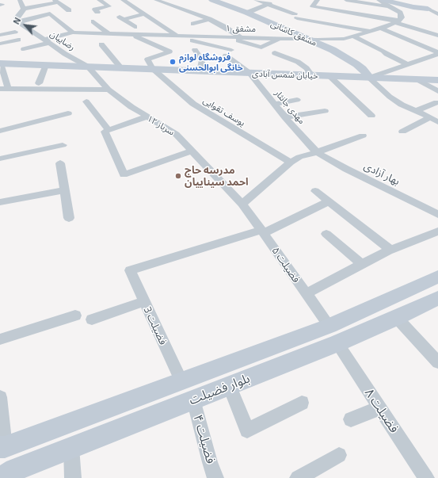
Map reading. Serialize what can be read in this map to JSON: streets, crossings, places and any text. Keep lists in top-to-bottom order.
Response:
{
  "streets": {
    "main road": ["مشفق کاشانی", "خیابان شمس آبادی", "بلوار فضیلت"],
    "street": [
      "مشفق ۱",
      "رضاییان",
      "مهدی جانثار",
      "یوسف تقوایی",
      "سرباز ۱۲",
      "بهار آزادی",
      "فضیلت ۵",
      "فضیلت 3",
      "فضیلت ۸",
      "فضیلت ۴"
    ]
  },
  "crossings": [
    ["مشفق ۱", "مشفق کاشانی"],
    ["مشفق ۱", "رضاییان"],
    ["مشفق ۱", "مهدی جانثار"],
    ["مشفق کاشانی", "خیابان شمس آبادی"],
    ["رضاییان", "خیابان شمس آبادی"],
    ["رضاییان", "سرباز ۱۲"],
    ["خیابان شمس آبادی", "مهدی جانثار"],
    ["خیابان شمس آبادی", "یوسف تقوایی"],
    ["خیابان شمس آبادی", "سرباز ۱۲"],
    ["مهدی جانثار", "بهار آزادی"],
    ["سرباز ۱۲", "فضیلت ۵"],
    ["فضیلت ۵", "فضیلت 3"],
    ["فضیلت ۵", "بلوار فضیلت"],
    ["فضیلت ۵", "فضیلت ۸"],
    ["فضیلت 3", "بلوار فضیلت"],
    ["بلوار فضیلت", "فضیلت ۸"],
    ["بلوار فضیلت", "فضیلت ۴"]
  ],
  "places": ["فروشگاه لوازم خانگی ابوالحسنی", "مدرسه حاج احمد سیناییان"],
  "north": "top left"
}
